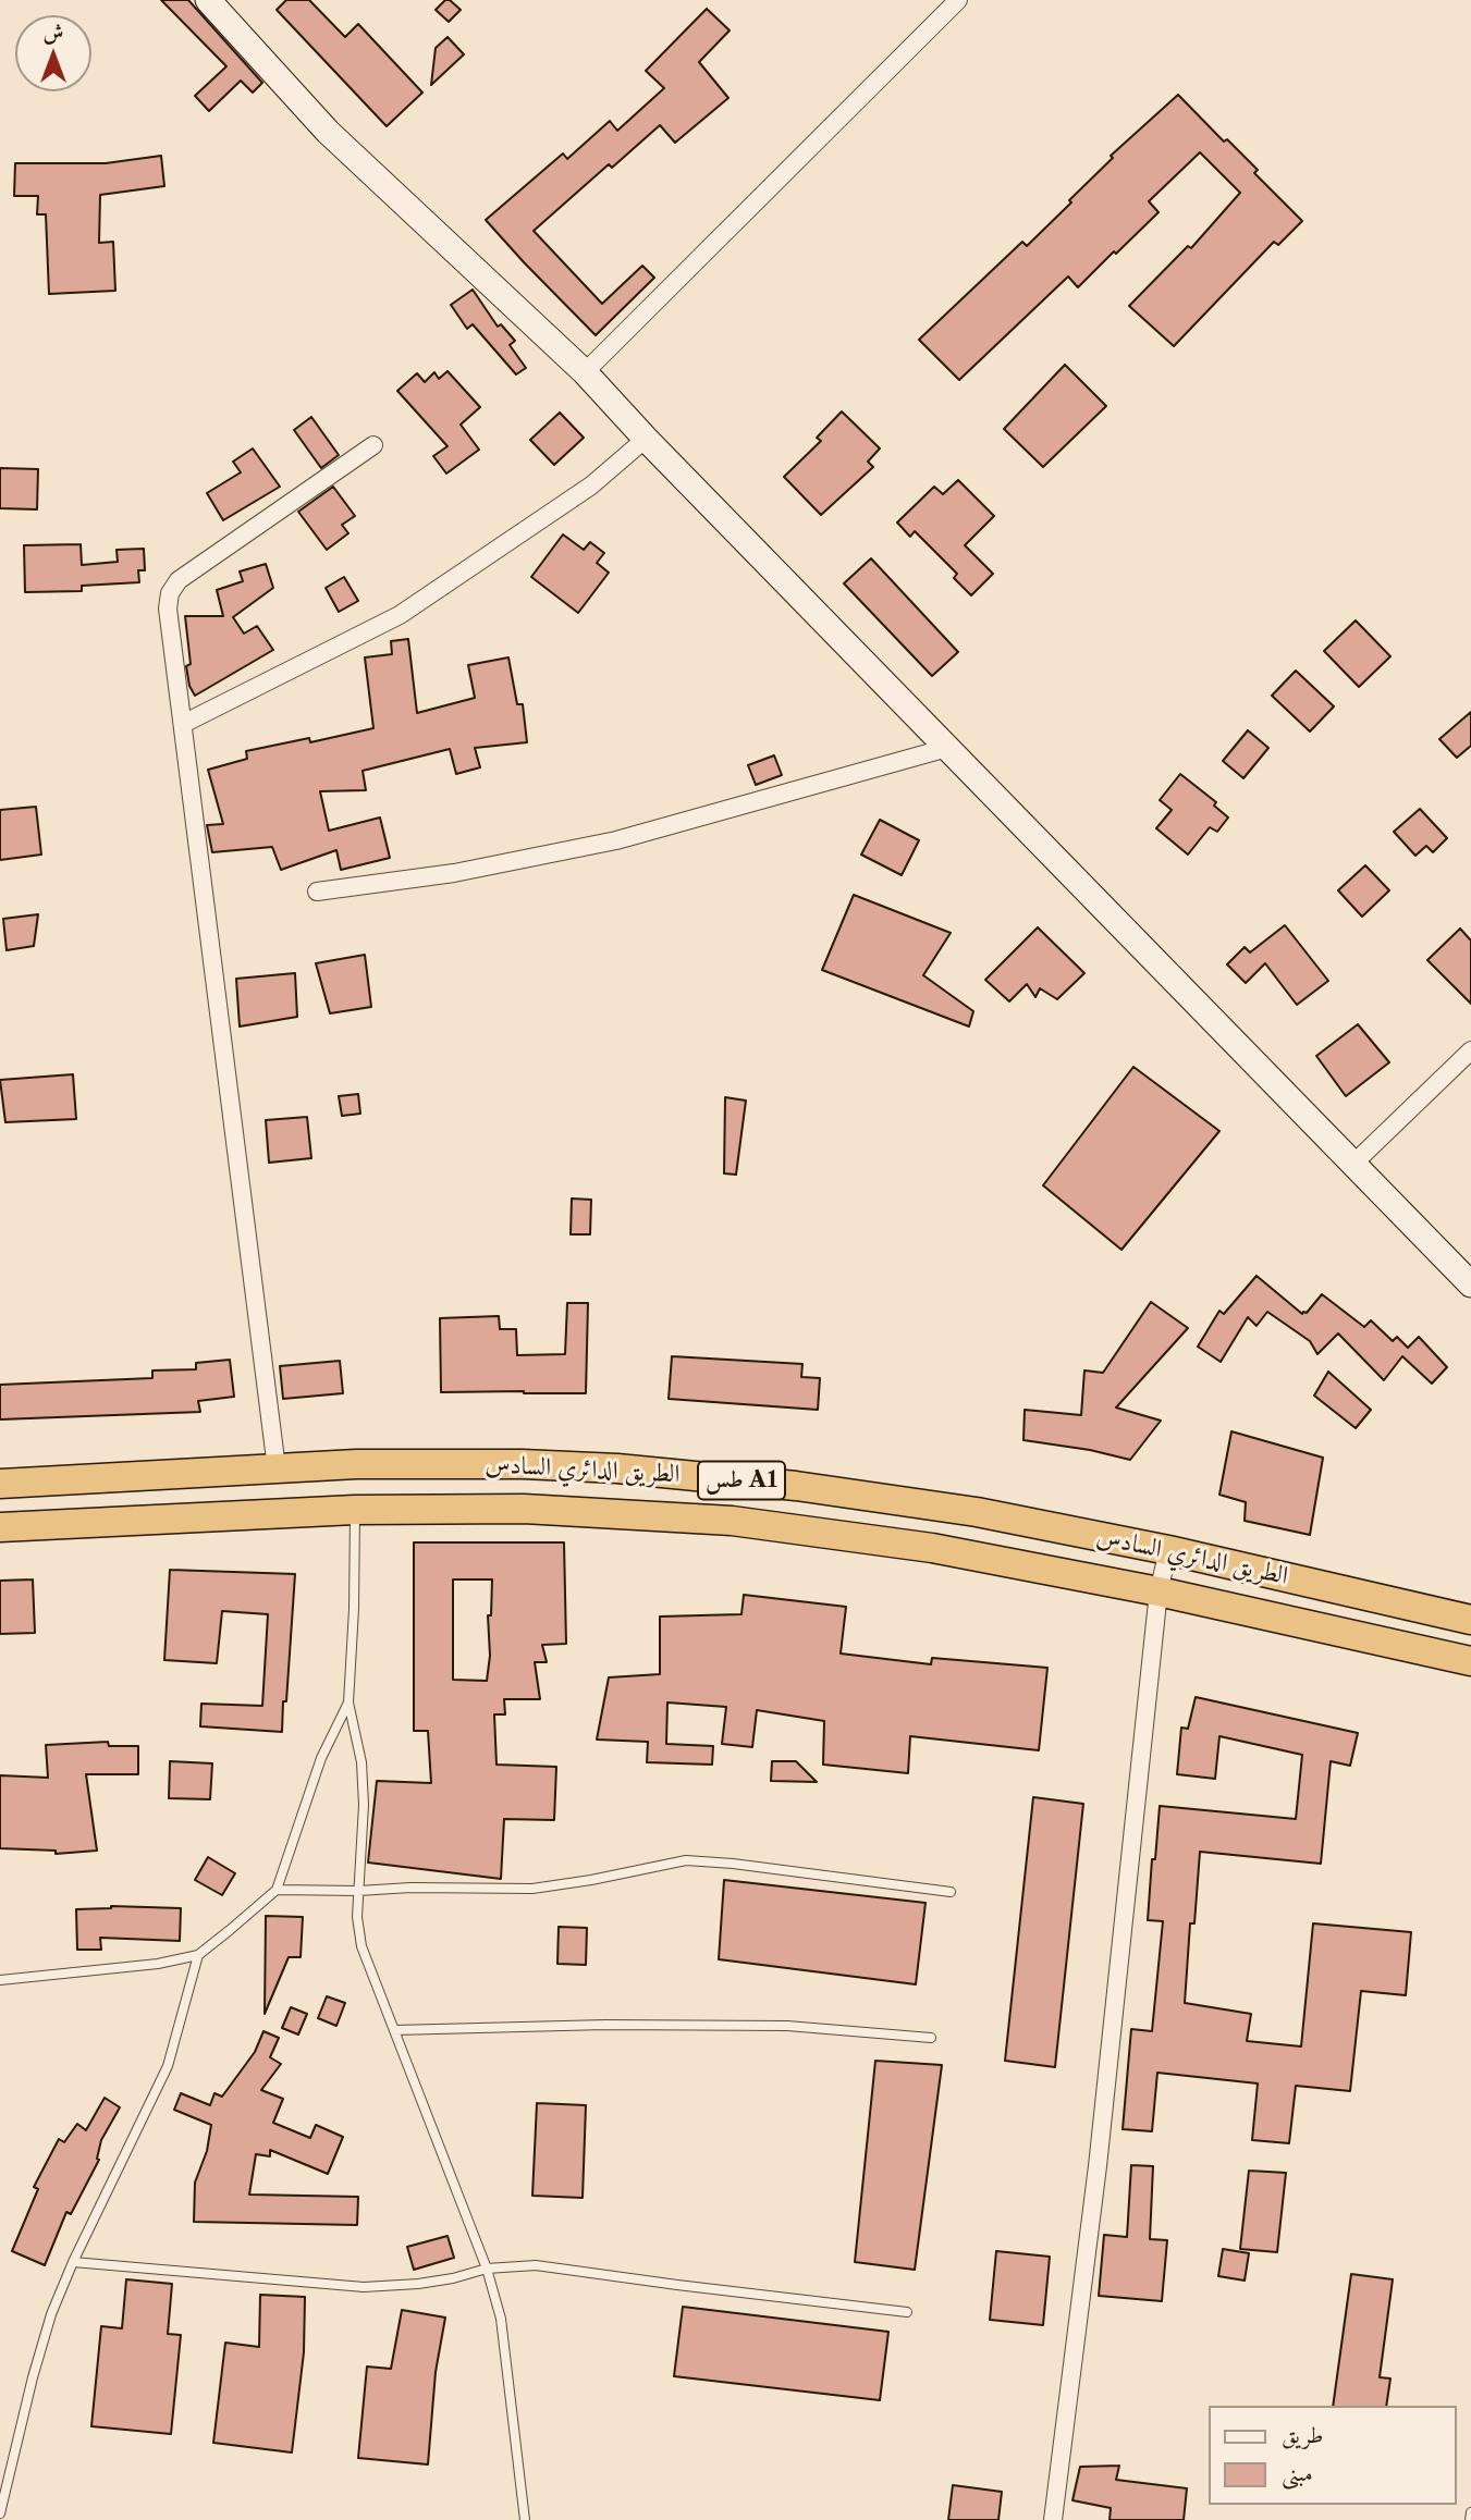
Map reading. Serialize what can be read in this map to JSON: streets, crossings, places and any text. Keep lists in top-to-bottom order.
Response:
{
  "streets": {
    "highway": ["الطريق الدائري السادس", "طس A1"]
  },
  "legend": ["طريق", "مبنى"],
  "north": "top"
}
